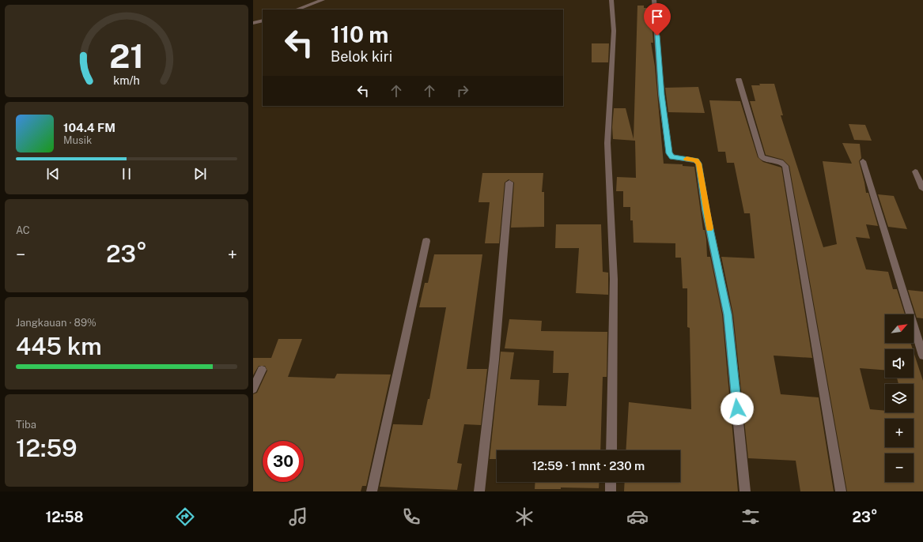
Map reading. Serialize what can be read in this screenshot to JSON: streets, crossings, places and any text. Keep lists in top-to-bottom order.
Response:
{
  "north": "top right",
  "page": {
    "turn": ["110 m", "Belok kiri"],
    "song": ["104.4 FM", "Musik"],
    "tile": [
      "AC",
      ["Jangkauan · 89%", "445 km"],
      ["Tiba", "12:59"]
    ],
    "heat": ["−", "23°", "+"],
    "map_buttons": ["+", "−"],
    "limit": "30",
    "trip": "12:59 · 1 mnt · 230 m",
    "tabs": ["12:58", "23°"],
    "gauge": ["21", "km/h"]
  }
}
